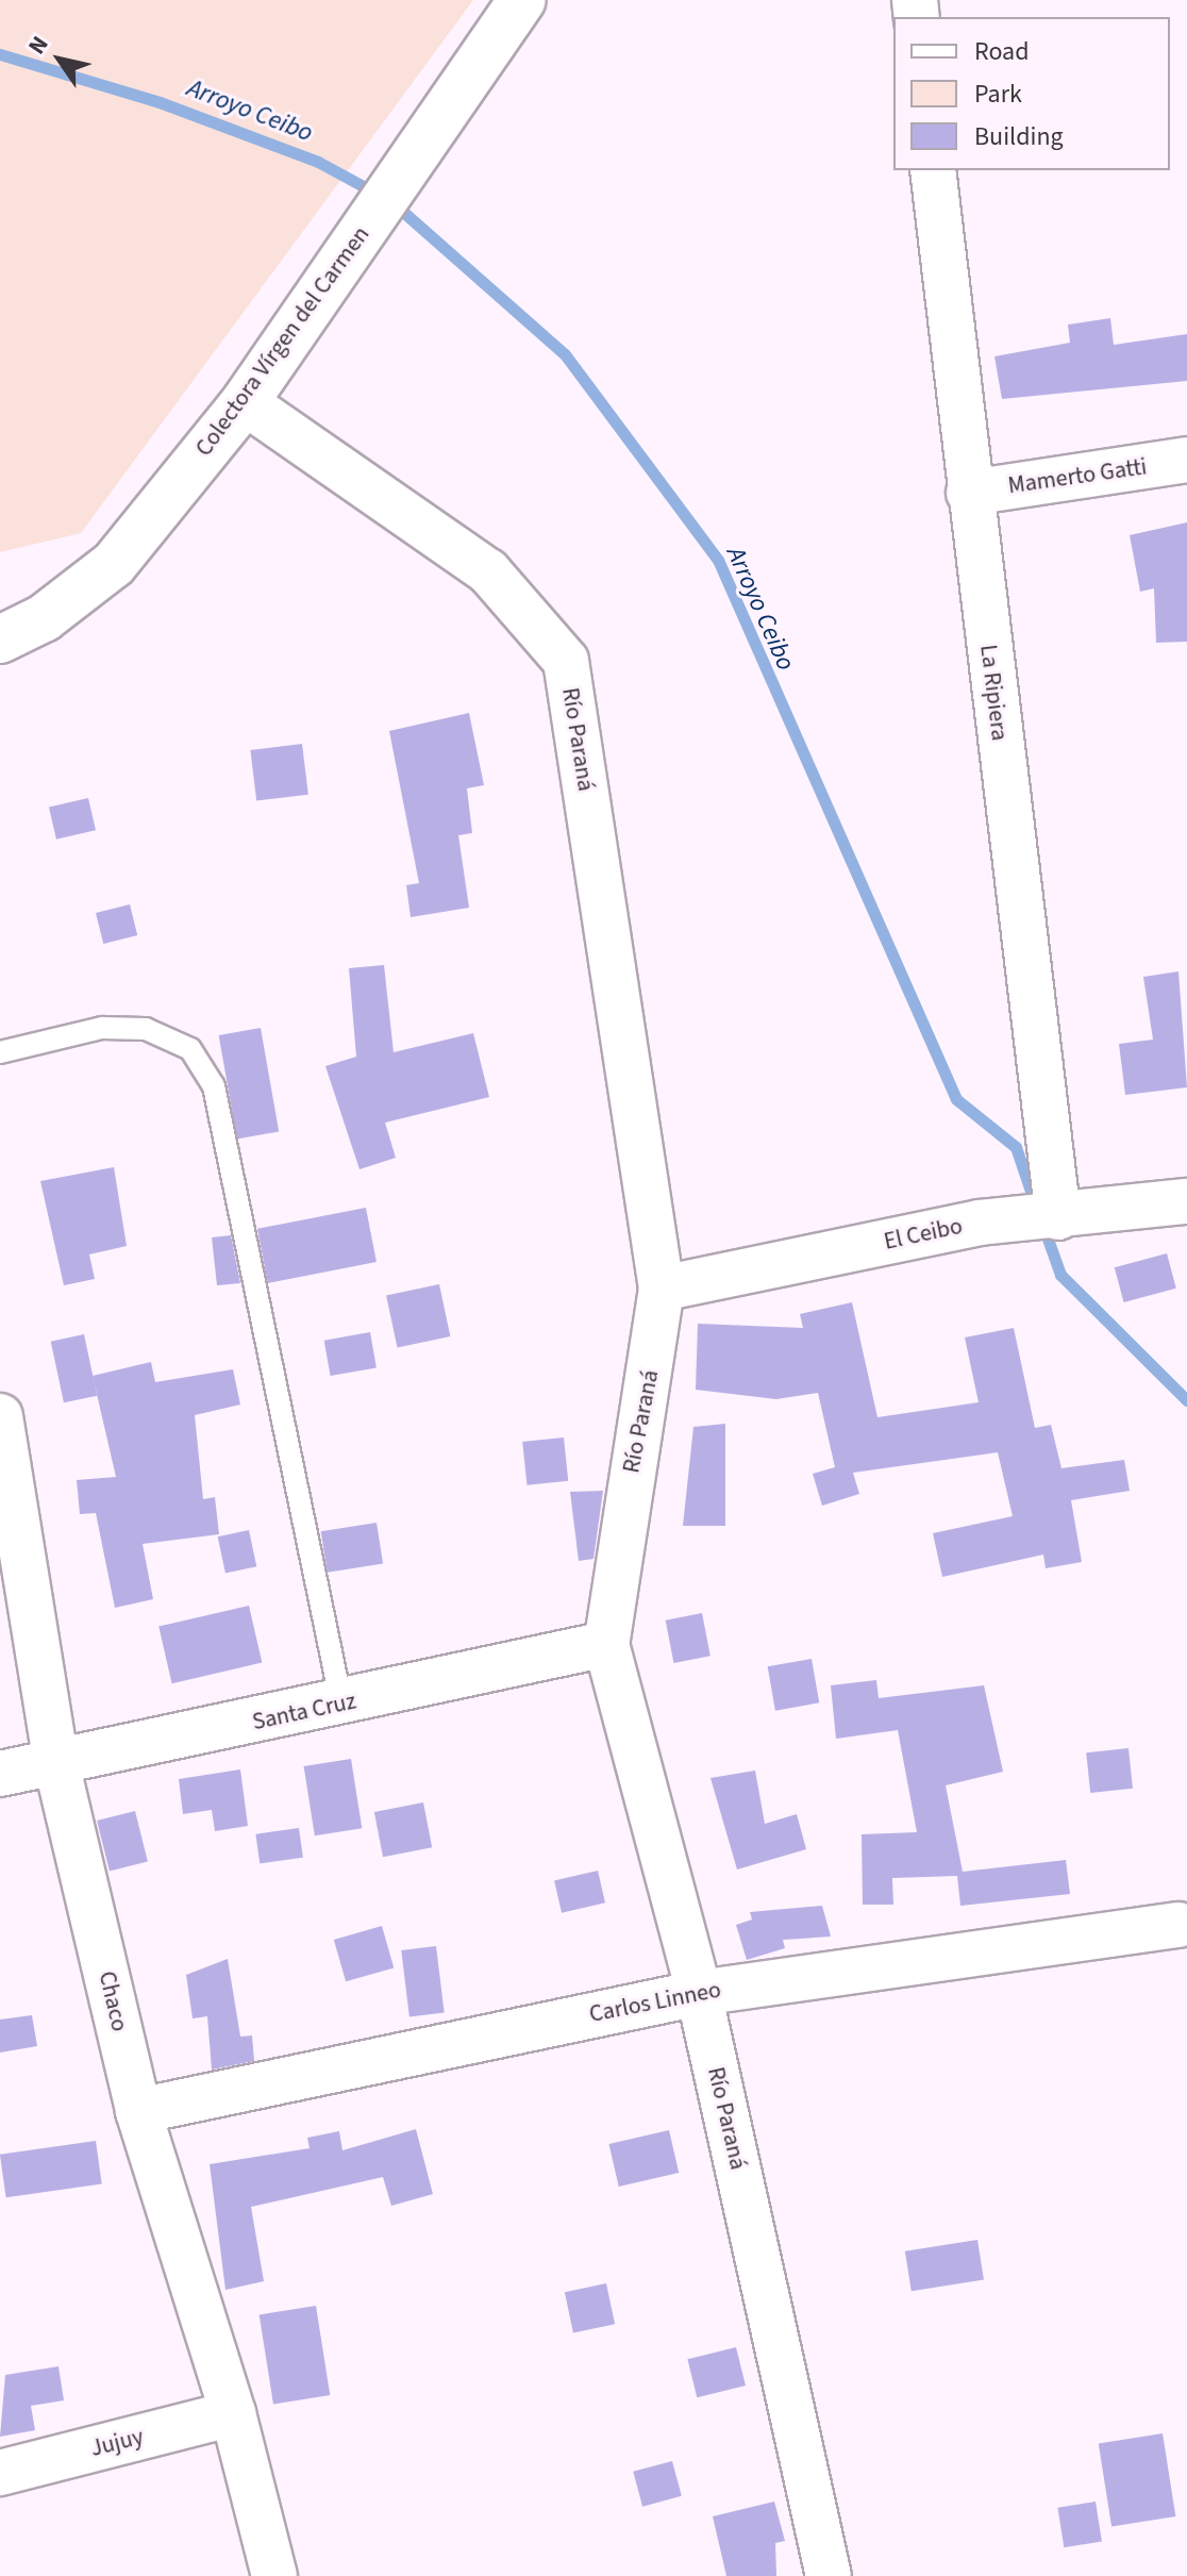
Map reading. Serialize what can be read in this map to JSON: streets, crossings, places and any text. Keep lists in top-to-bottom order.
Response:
{
  "streets": {
    "main road": ["Colectora Vírgen del Carmen"],
    "street": [
      "Mamerto Gatti",
      "La Ripiera",
      "Río Paraná",
      "El Ceibo",
      "Santa Cruz",
      "Chaco",
      "Carlos Linneo",
      "Jujuy"
    ]
  },
  "crossings": [
    ["Colectora Vírgen del Carmen", "Río Paraná"],
    ["Mamerto Gatti", "La Ripiera"],
    ["La Ripiera", "El Ceibo"],
    ["Río Paraná", "El Ceibo"],
    ["Río Paraná", "Santa Cruz"],
    ["Río Paraná", "Carlos Linneo"],
    ["Santa Cruz", "Chaco"],
    ["Chaco", "Carlos Linneo"],
    ["Chaco", "Jujuy"]
  ],
  "water": ["Arroyo Ceibo"],
  "legend": ["Road", "Park", "Building"],
  "north": "top left"
}
